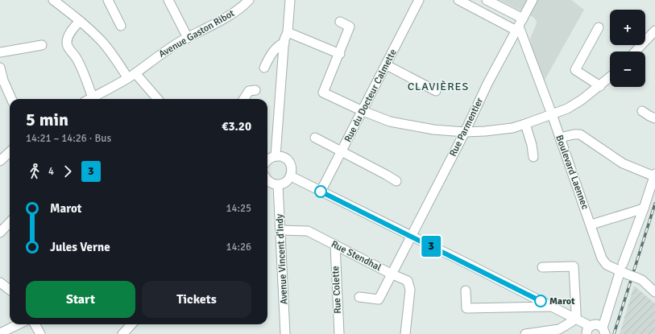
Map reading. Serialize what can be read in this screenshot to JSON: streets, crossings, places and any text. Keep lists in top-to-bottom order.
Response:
{
  "streets": {
    "street": [
      "Avenue Gaston Ribot",
      "Rue du Docteur Calmette",
      "Rue Parmentier",
      "Boulevard Laennec",
      "Rue Stendhal",
      "Avenue Vincent d'Indy",
      "Rue Colette"
    ]
  },
  "crossings": [
    ["Rue Parmentier", "Boulevard Laennec"],
    ["Rue Parmentier", "Rue Stendhal"],
    ["Rue Stendhal", "Avenue Vincent d'Indy"],
    ["Rue Stendhal", "Rue Colette"]
  ],
  "districts": ["CLAVIÈRES"],
  "places": ["Marot"],
  "lines": ["bus line 3"],
  "page": {
    "on_map": "3",
    "map_buttons": ["+", "−"],
    "heading": ["5 min", "14:21 – 14:26 · Bus", "€3.20"],
    "legs": ["4", "3"],
    "list": [
      {
        "name": "Marot",
        "value": "14:25"
      },
      {
        "name": "Jules Verne",
        "value": "14:26"
      }
    ],
    "buttons": ["Start", "Tickets"]
  }
}
